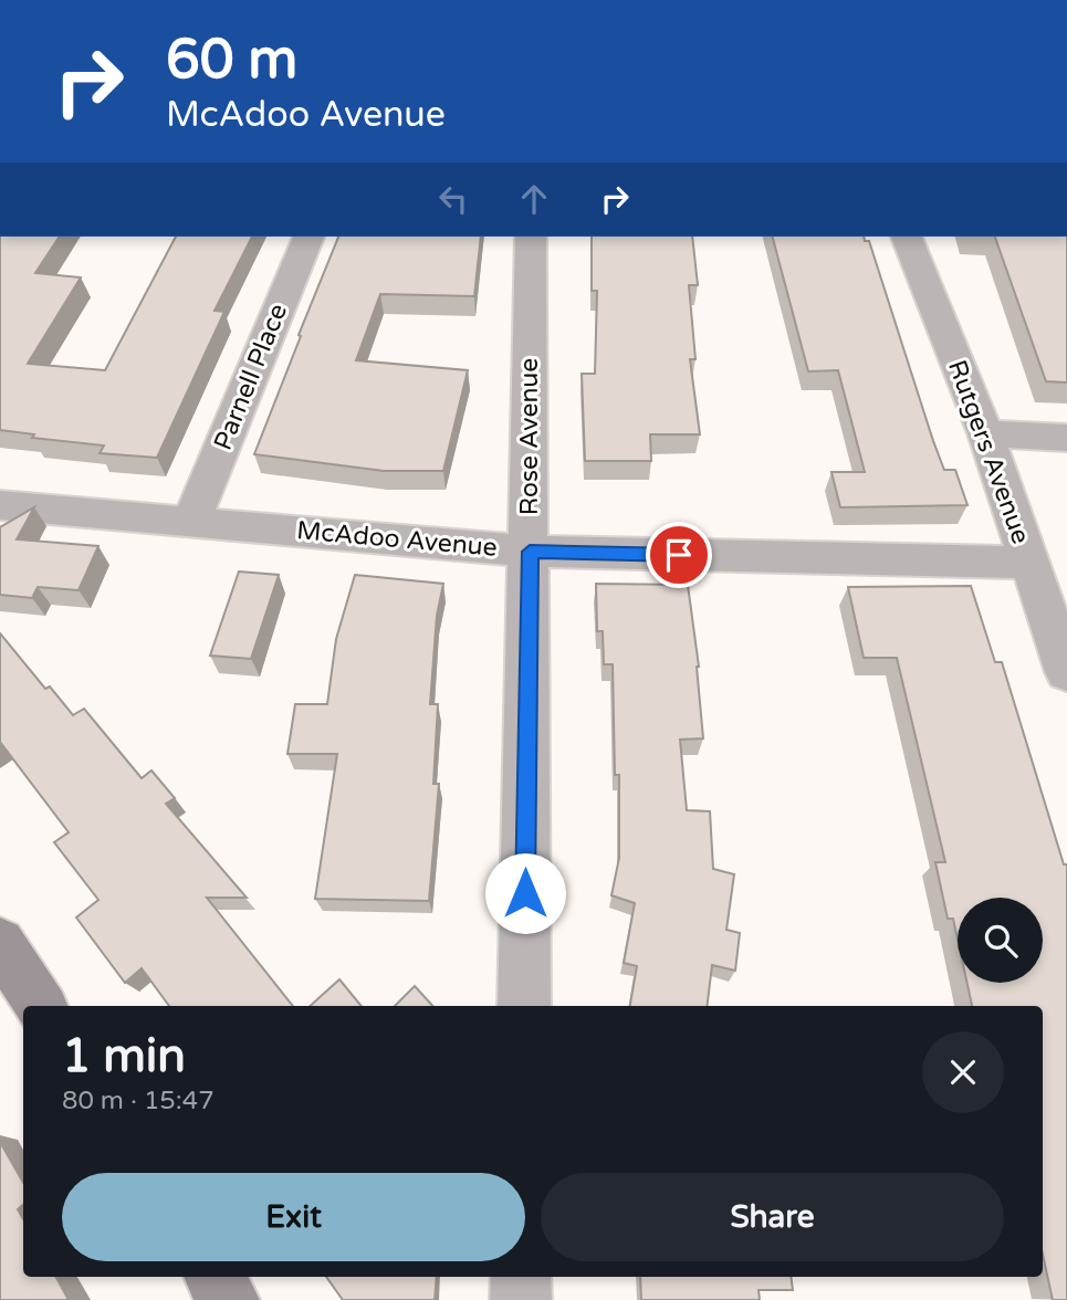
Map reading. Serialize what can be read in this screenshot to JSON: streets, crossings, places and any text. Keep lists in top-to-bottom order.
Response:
{
  "streets": {
    "street": [
      "Parnell Place",
      "Rose Avenue",
      "Rutgers Avenue",
      "McAdoo Avenue"
    ]
  },
  "crossings": [
    ["Parnell Place", "McAdoo Avenue"],
    ["Rose Avenue", "McAdoo Avenue"],
    ["Rutgers Avenue", "McAdoo Avenue"]
  ],
  "page": {
    "turn": ["60 m", "McAdoo Avenue"],
    "heading": ["1 min", "80 m · 15:47"],
    "buttons": ["Exit", "Share"]
  }
}
